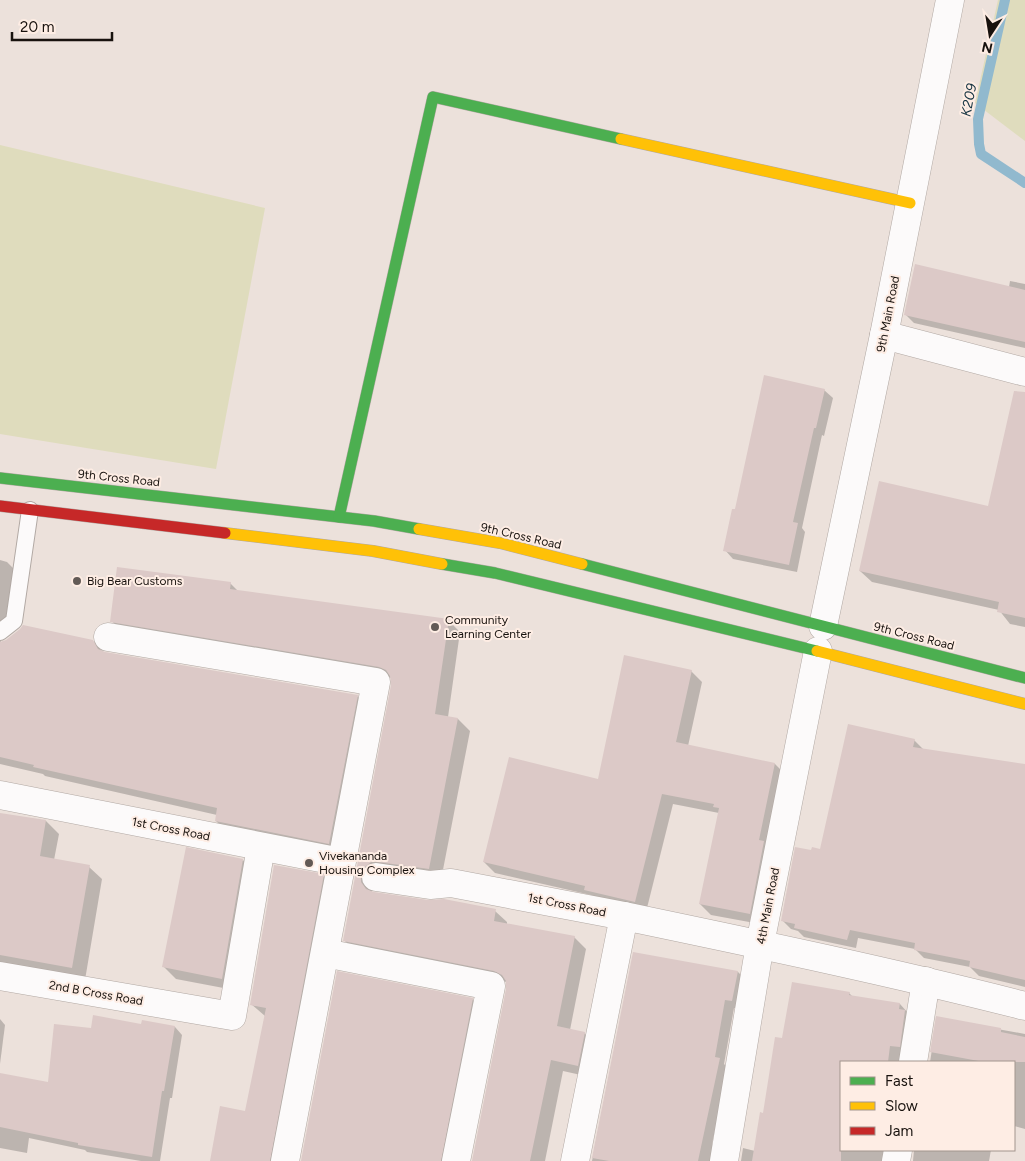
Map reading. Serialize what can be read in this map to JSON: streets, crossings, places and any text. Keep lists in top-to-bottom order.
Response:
{
  "streets": {
    "main road": ["9th Cross Road"],
    "street": [
      "9th Main Road",
      "1st Cross Road",
      "4th Main Road",
      "2nd B Cross Road"
    ]
  },
  "crossings": [
    ["9th Main Road", "9th Cross Road"],
    ["9th Main Road", "4th Main Road"],
    ["9th Cross Road", "4th Main Road"],
    ["1st Cross Road", "4th Main Road"],
    ["1st Cross Road", "2nd B Cross Road"]
  ],
  "water": ["K209"],
  "places": ["Big Bear Customs", "Community Learning Center", "Vivekananda Housing Complex"],
  "legend": ["Fast", "Slow", "Jam"],
  "scale_bar": "20 m",
  "north": "bottom"
}
